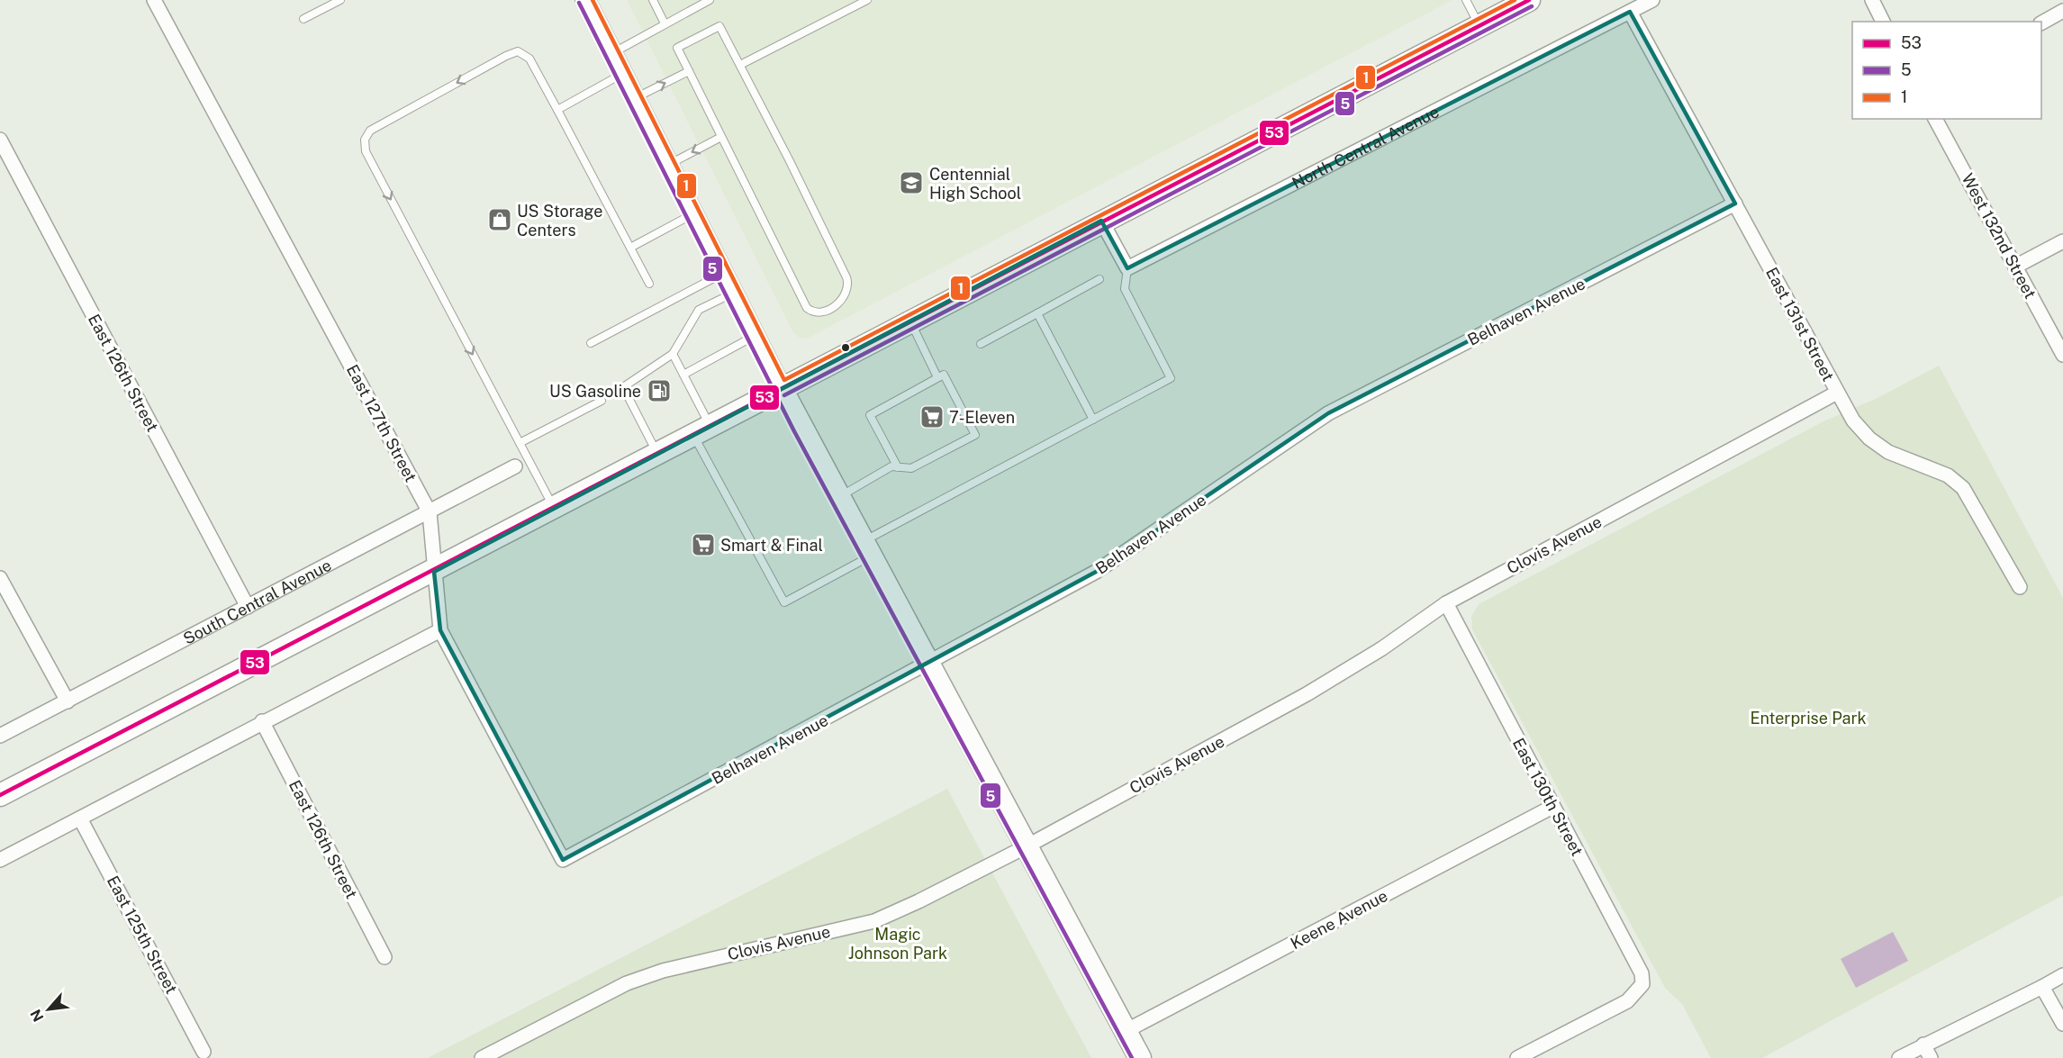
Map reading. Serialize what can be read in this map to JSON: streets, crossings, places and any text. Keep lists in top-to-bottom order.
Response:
{
  "streets": {
    "street": [
      "North Central Avenue",
      "West 132nd Street",
      "Belhaven Avenue",
      "East 131st Street",
      "East 126th Street",
      "East 127th Street",
      "Clovis Avenue",
      "South Central Avenue",
      "East 130th Street",
      "Keene Avenue",
      "East 125th Street"
    ]
  },
  "crossings": [
    ["North Central Avenue", "East 131st Street"],
    ["Belhaven Avenue", "East 131st Street"],
    ["Belhaven Avenue", "East 127th Street"],
    ["East 131st Street", "Clovis Avenue"],
    ["East 126th Street", "South Central Avenue"],
    ["East 127th Street", "South Central Avenue"],
    ["Clovis Avenue", "East 130th Street"],
    ["East 130th Street", "Keene Avenue"]
  ],
  "parks": ["Enterprise Park", "Magic Johnson Park"],
  "places": {
    "school or university": ["Centennial High School"],
    "shop": ["US Storage Centers"],
    "fuel station": ["US Gasoline"],
    "supermarket": ["7-Eleven", "Smart & Final"]
  },
  "lines": ["transit line 53", "transit line 1", "transit line 5"],
  "legend": ["53", "5", "1"],
  "north": "bottom left"
}
